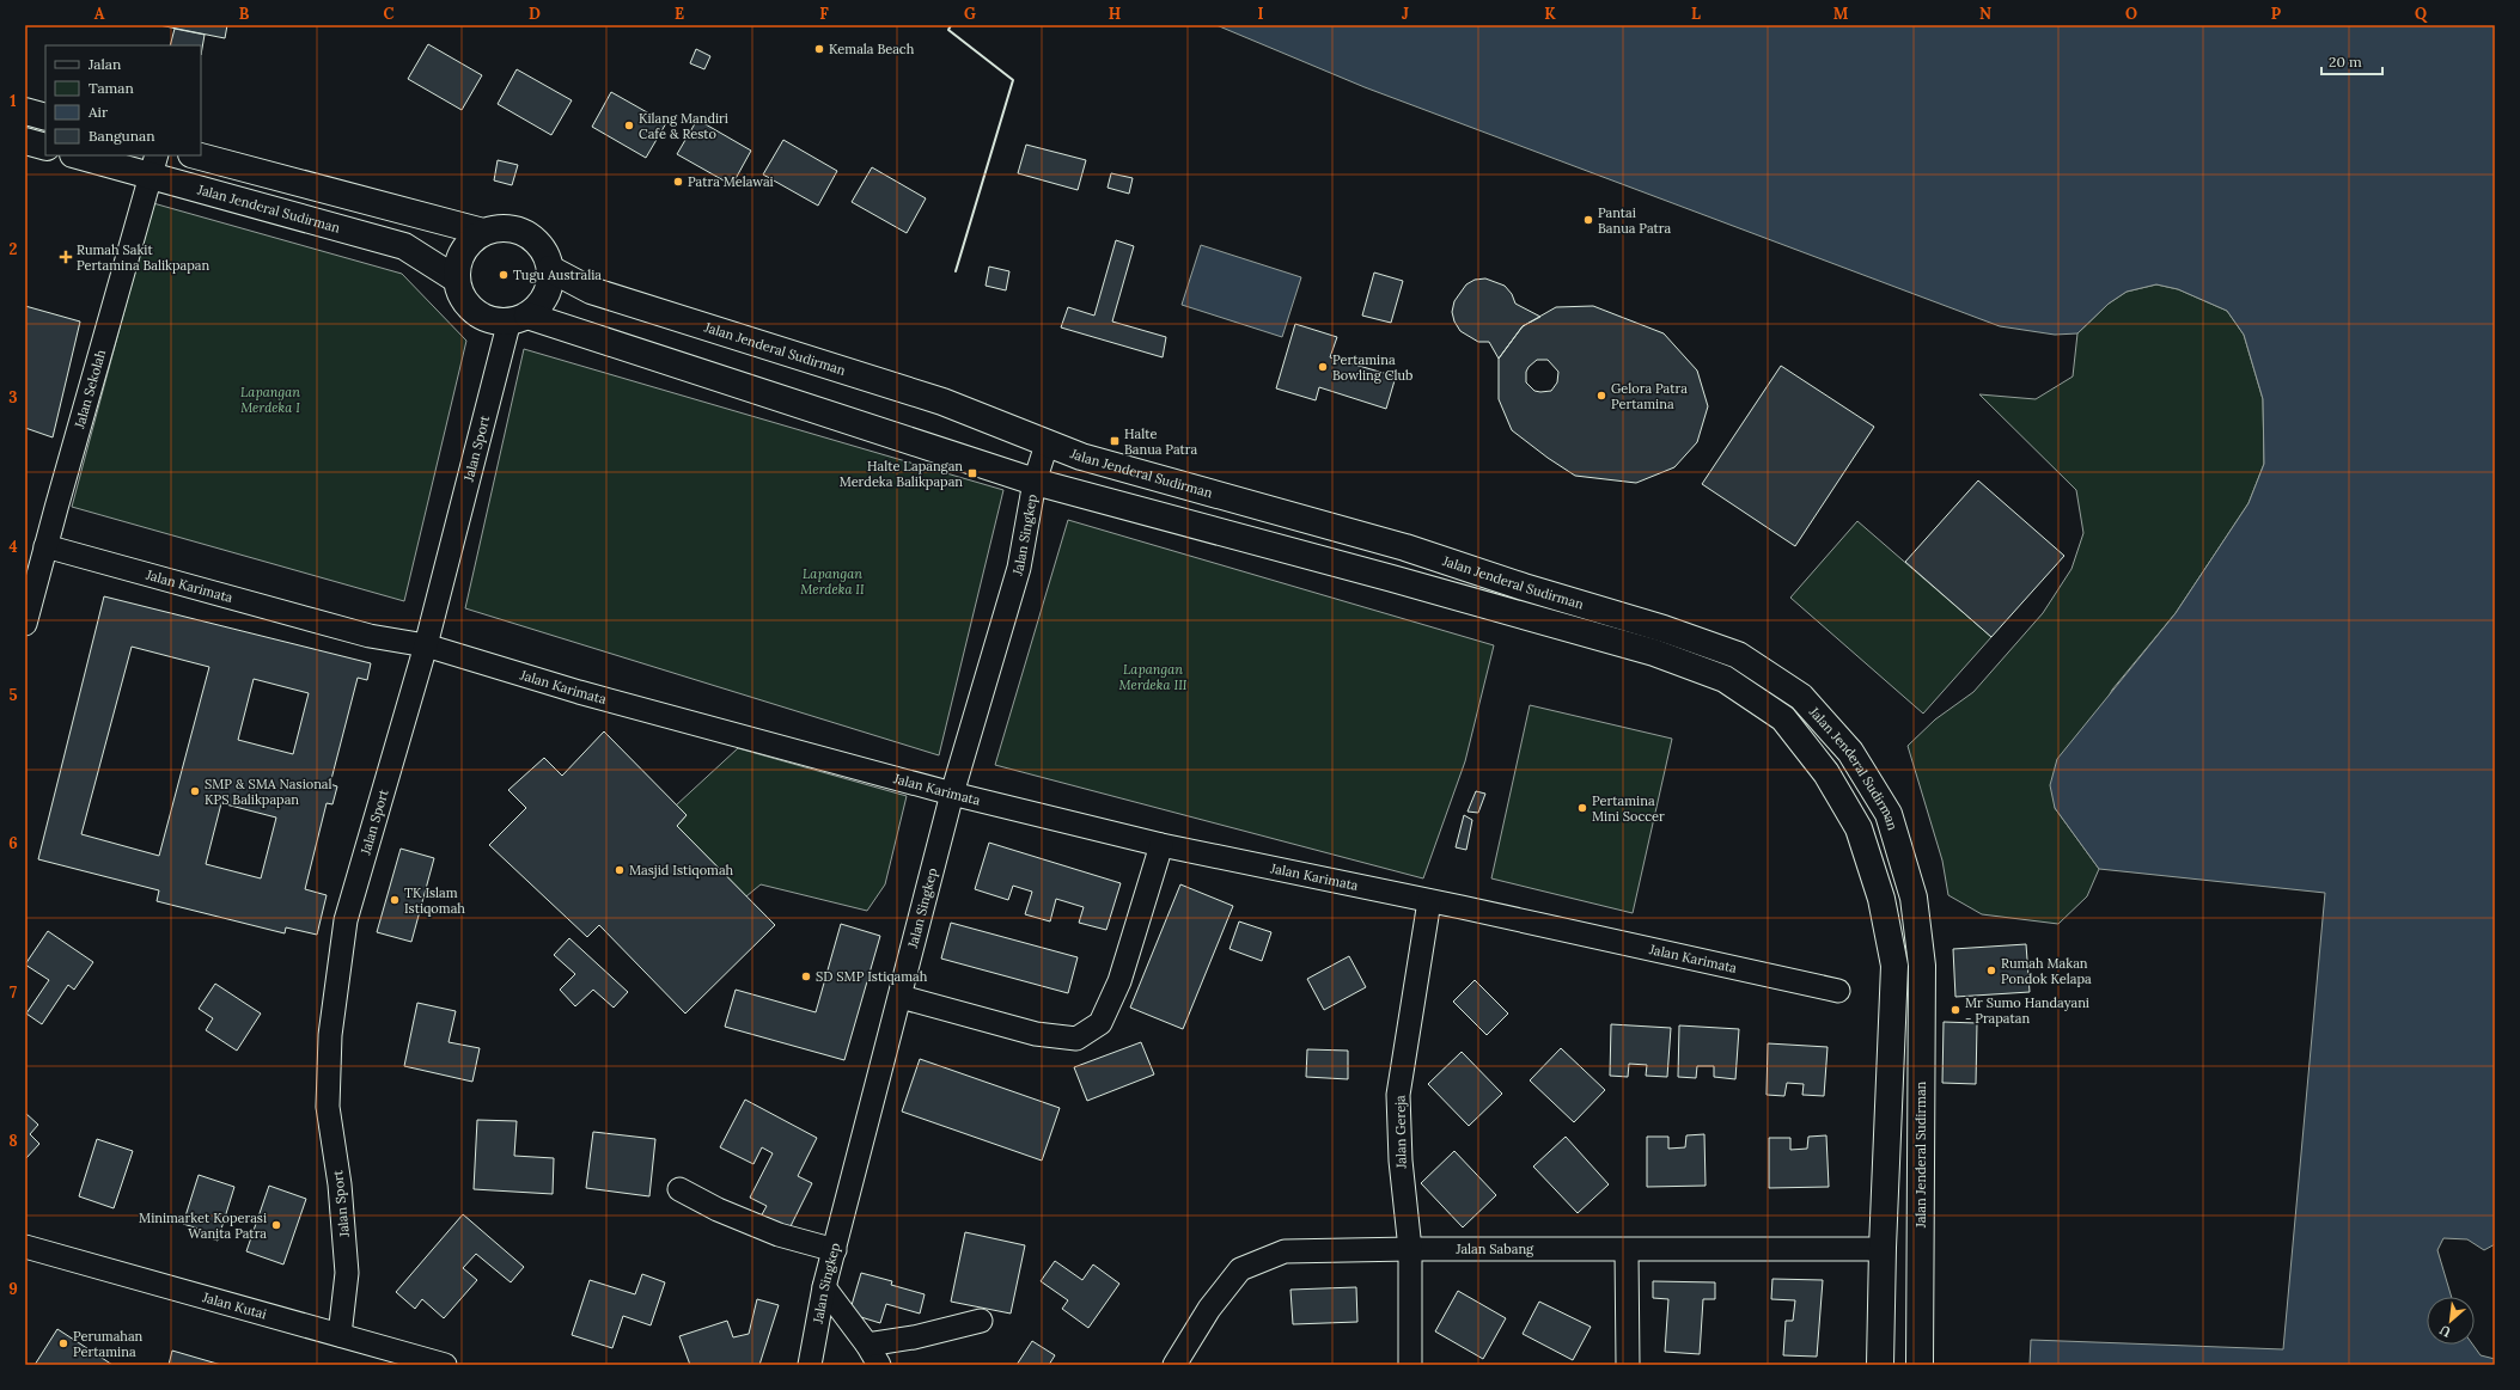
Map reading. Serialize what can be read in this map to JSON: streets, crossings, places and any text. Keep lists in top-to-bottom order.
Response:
{
  "streets": {
    "highway": ["Jalan Jenderal Sudirman"],
    "street": [
      "Jalan Sekolah",
      "Jalan Sport",
      "Jalan Singkep",
      "Jalan Karimata",
      "Jalan Gereja",
      "Jalan Sabang",
      "Jalan Kutai"
    ]
  },
  "crossings": [
    ["Jalan Jenderal Sudirman", "Jalan Sekolah"],
    ["Jalan Jenderal Sudirman", "Jalan Sport"],
    ["Jalan Jenderal Sudirman", "Jalan Singkep"],
    ["Jalan Sekolah", "Jalan Karimata"],
    ["Jalan Sport", "Jalan Karimata"],
    ["Jalan Sport", "Jalan Kutai"],
    ["Jalan Singkep", "Jalan Karimata"],
    ["Jalan Karimata", "Jalan Gereja"],
    ["Jalan Gereja", "Jalan Sabang"]
  ],
  "parks": ["Lapangan Merdeka I", "Lapangan Merdeka II", "Lapangan Merdeka III"],
  "places": {
    "other": [
      "Kemala Beach",
      "Kilang Mandiri Cafe & Resto",
      "Patra Melawai",
      "Pantai Banua Patra",
      "Tugu Australia",
      "Pertamina Bowling Club",
      "Gelora Patra Pertamina",
      "SMP & SMA Nasional KPS Balikpapan",
      "Pertamina Mini Soccer",
      "Masjid Istiqomah",
      "TK Islam Istiqomah",
      "Rumah Makan Pondok Kelapa",
      "SD SMP Istiqamah",
      "Mr Sumo Handayani - Prapatan",
      "Minimarket Koperasi Wanita Patra",
      "Perumahan Pertamina"
    ],
    "health": ["Rumah Sakit Pertamina Balikpapan"],
    "transit": ["Halte Banua Patra", "Halte Lapangan Merdeka Balikpapan"]
  },
  "legend": [
    "Jalan",
    "Taman",
    "Air",
    "Bangunan"
  ],
  "scale_bar": "20 m",
  "north": "bottom left",
  "grid": {
    "columns": [
      "A",
      "B",
      "C",
      "D",
      "E",
      "F",
      "G",
      "H",
      "I",
      "J",
      "K",
      "L",
      "M",
      "N",
      "O",
      "P",
      "Q"
    ],
    "rows": [
      "1",
      "2",
      "3",
      "4",
      "5",
      "6",
      "7",
      "8",
      "9"
    ]
  }
}
